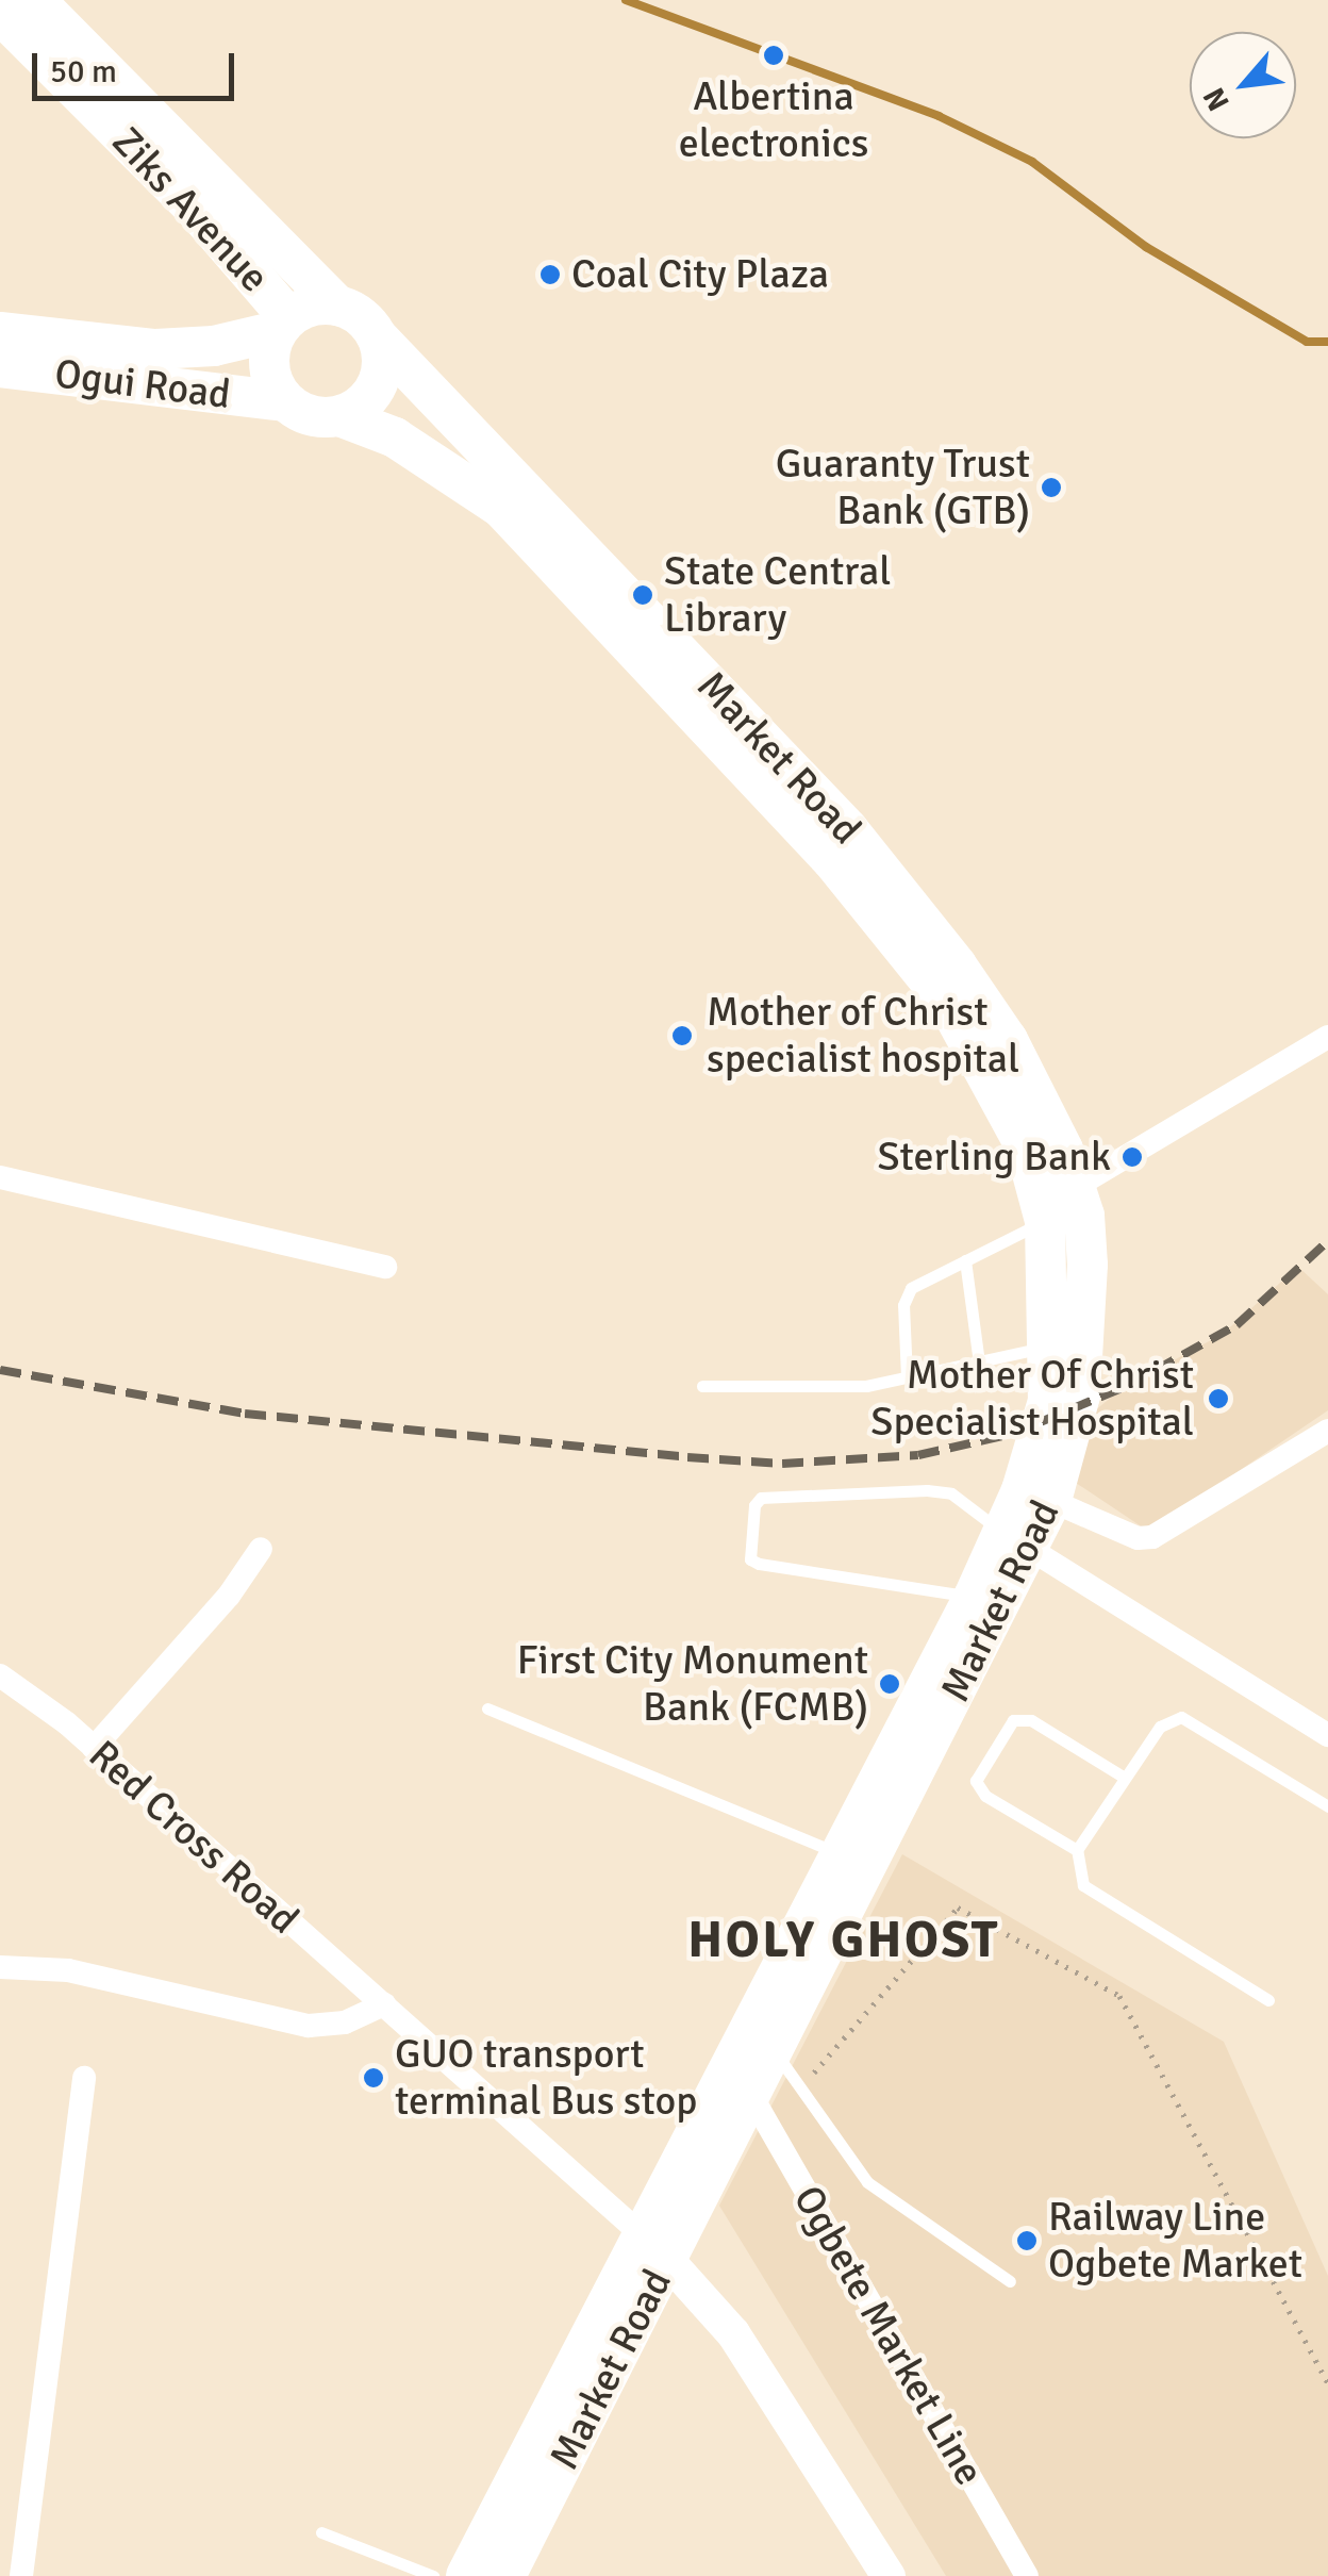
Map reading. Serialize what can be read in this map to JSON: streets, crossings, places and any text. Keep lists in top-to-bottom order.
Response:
{
  "streets": {
    "main road": ["Ziks Avenue", "Ogui Road", "Market Road"],
    "street": ["Red Cross Road", "Ogbete Market Line"]
  },
  "crossings": [
    ["Ziks Avenue", "Ogui Road"],
    ["Ziks Avenue", "Market Road"],
    ["Ogui Road", "Market Road"],
    ["Market Road", "Red Cross Road"],
    ["Market Road", "Ogbete Market Line"]
  ],
  "districts": ["HOLY GHOST"],
  "places": [
    "Albertina electronics",
    "Coal City Plaza",
    "Guaranty Trust Bank (GTB)",
    "State Central Library",
    "Mother of Christ specialist hospital",
    "Sterling Bank",
    "Mother Of Christ Specialist Hospital",
    "First City Monument Bank (FCMB)",
    "GUO transport terminal Bus stop",
    "Railway Line Ogbete Market"
  ],
  "scale_bar": "50 m",
  "north": "bottom left"
}
